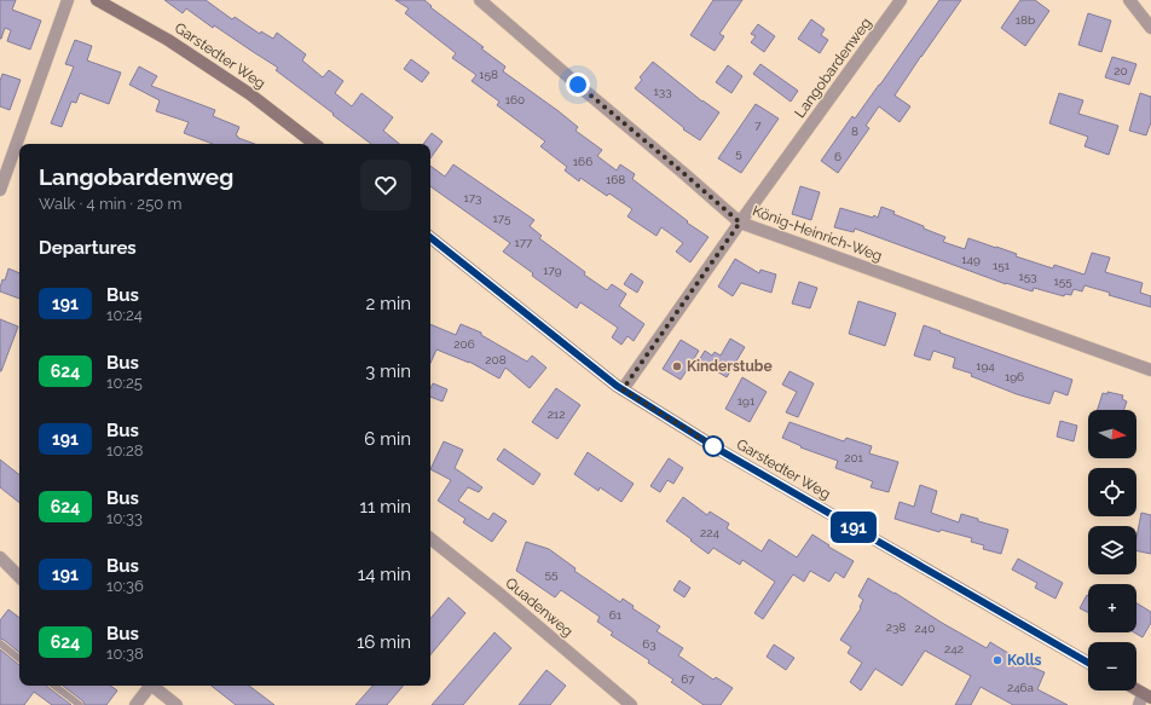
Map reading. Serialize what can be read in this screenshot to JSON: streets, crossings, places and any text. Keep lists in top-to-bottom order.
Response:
{
  "streets": {
    "main road": ["Garstedter Weg"],
    "street": ["Langobardenweg", "König-Heinrich-Weg", "Quadenweg"]
  },
  "crossings": [
    ["Garstedter Weg", "Langobardenweg"],
    ["Langobardenweg", "König-Heinrich-Weg"]
  ],
  "places": ["Kinderstube", "Kolls"],
  "lines": ["bus line 191"],
  "house_numbers": [
    "18b",
    "20",
    "158",
    "133",
    "160",
    "7",
    "8",
    "5",
    "6",
    "166",
    "168",
    "173",
    "175",
    "177",
    "149",
    "151",
    "179",
    "153",
    "155",
    "206",
    "208",
    "194",
    "196",
    "191",
    "212",
    "201",
    "224",
    "55",
    "61",
    "238",
    "240",
    "63",
    "242",
    "67",
    "246a"
  ],
  "north": "right",
  "page": {
    "on_map": "191",
    "heading": [
      ["Langobardenweg", "Walk · 4 min · 250 m"],
      "Departures"
    ],
    "list": [
      {
        "mark": "191",
        "name": "Bus",
        "note": "10:24",
        "value": "2 min"
      },
      {
        "mark": "624",
        "name": "Bus",
        "note": "10:25",
        "value": "3 min"
      },
      {
        "mark": "191",
        "name": "Bus",
        "note": "10:28",
        "value": "6 min"
      },
      {
        "mark": "624",
        "name": "Bus",
        "note": "10:33",
        "value": "11 min"
      },
      {
        "mark": "191",
        "name": "Bus",
        "note": "10:36",
        "value": "14 min"
      },
      {
        "mark": "624",
        "name": "Bus",
        "note": "10:38",
        "value": "16 min"
      }
    ],
    "map_buttons": ["+", "−"]
  }
}
